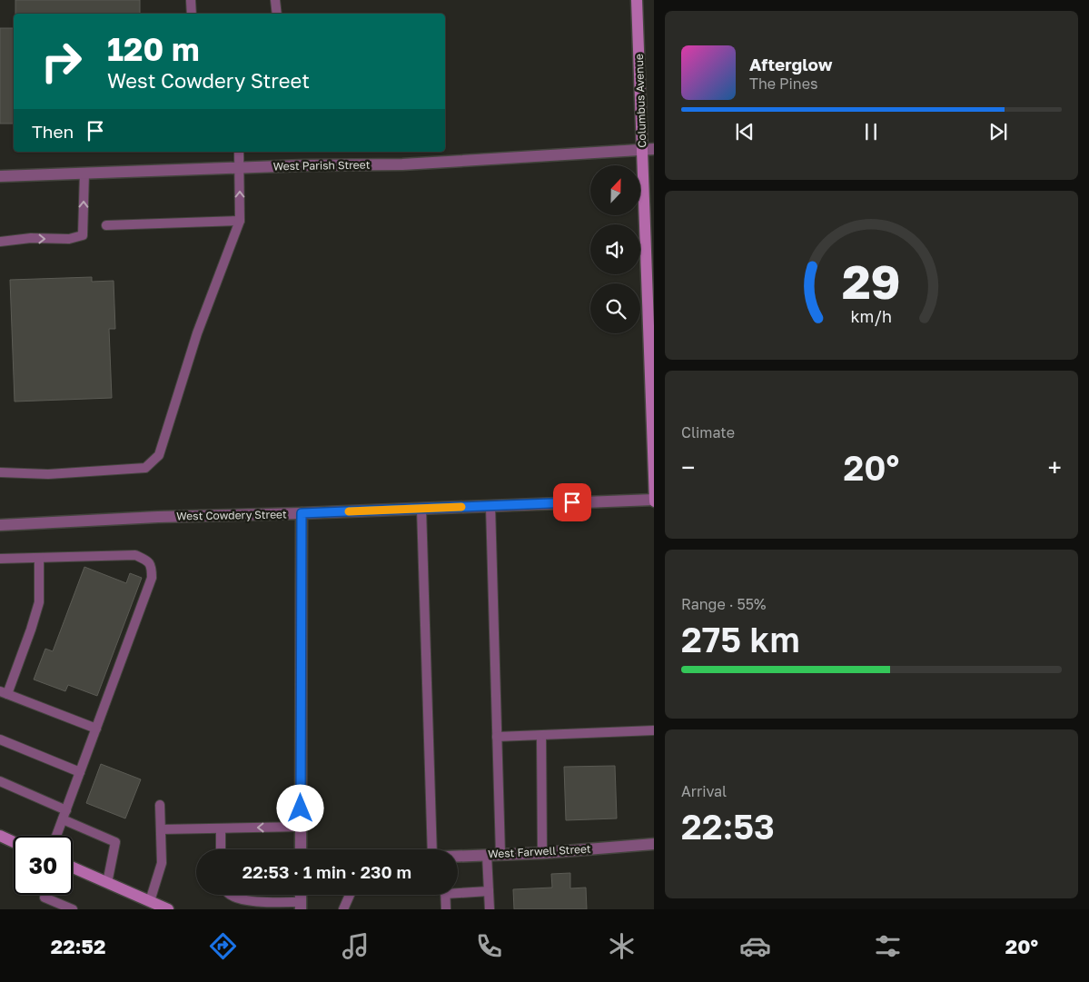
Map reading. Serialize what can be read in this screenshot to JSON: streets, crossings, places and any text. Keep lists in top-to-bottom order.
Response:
{
  "streets": {
    "main road": ["Columbus Avenue"],
    "street": ["West Parish Street", "West Cowdery Street", "West Farwell Street"]
  },
  "crossings": [
    ["Columbus Avenue", "West Parish Street"],
    ["Columbus Avenue", "West Cowdery Street"]
  ],
  "north": "top",
  "page": {
    "turn": ["120 m", "West Cowdery Street"],
    "song": ["Afterglow", "The Pines"],
    "then": "Then",
    "tile": [
      "Climate",
      ["Range · 55%", "275 km"],
      ["Arrival", "22:53"]
    ],
    "heat": ["−", "20°", "+"],
    "limit": "30",
    "trip": "22:53 · 1 min · 230 m",
    "tabs": ["22:52", "20°"],
    "gauge": ["29", "km/h"]
  }
}
